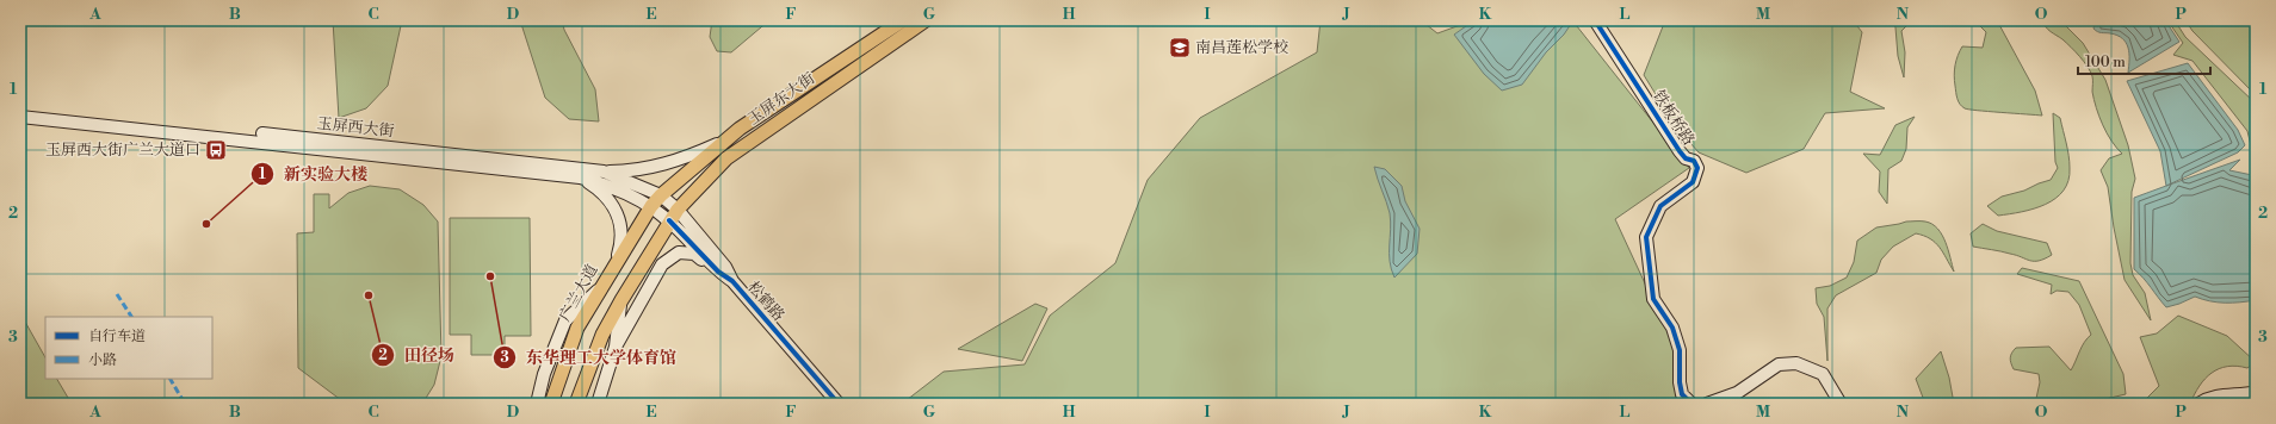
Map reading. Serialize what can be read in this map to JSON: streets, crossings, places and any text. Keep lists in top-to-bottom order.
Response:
{
  "streets": {
    "main road": [
      "玉屏东大街",
      "铁板桥路",
      "玉屏西大街",
      "广兰大道",
      "松鹤路"
    ]
  },
  "crossings": [
    ["玉屏东大街", "玉屏西大街"],
    ["玉屏东大街", "广兰大道"],
    ["玉屏东大街", "松鹤路"],
    ["玉屏西大街", "广兰大道"],
    ["玉屏西大街", "松鹤路"]
  ],
  "places": {
    "school or university": ["南昌莲松学校"],
    "bus stop": ["玉屏西大街广兰大道口"],
    "other": ["新实验大楼", "东华理工大学体育馆", "田径场"]
  },
  "legend": ["自行车道", "小路"],
  "scale_bar": "100 m",
  "grid": {
    "columns": [
      "A",
      "B",
      "C",
      "D",
      "E",
      "F",
      "G",
      "H",
      "I",
      "J",
      "K",
      "L",
      "M",
      "N",
      "O",
      "P"
    ],
    "rows": ["1", "2", "3"]
  }
}
